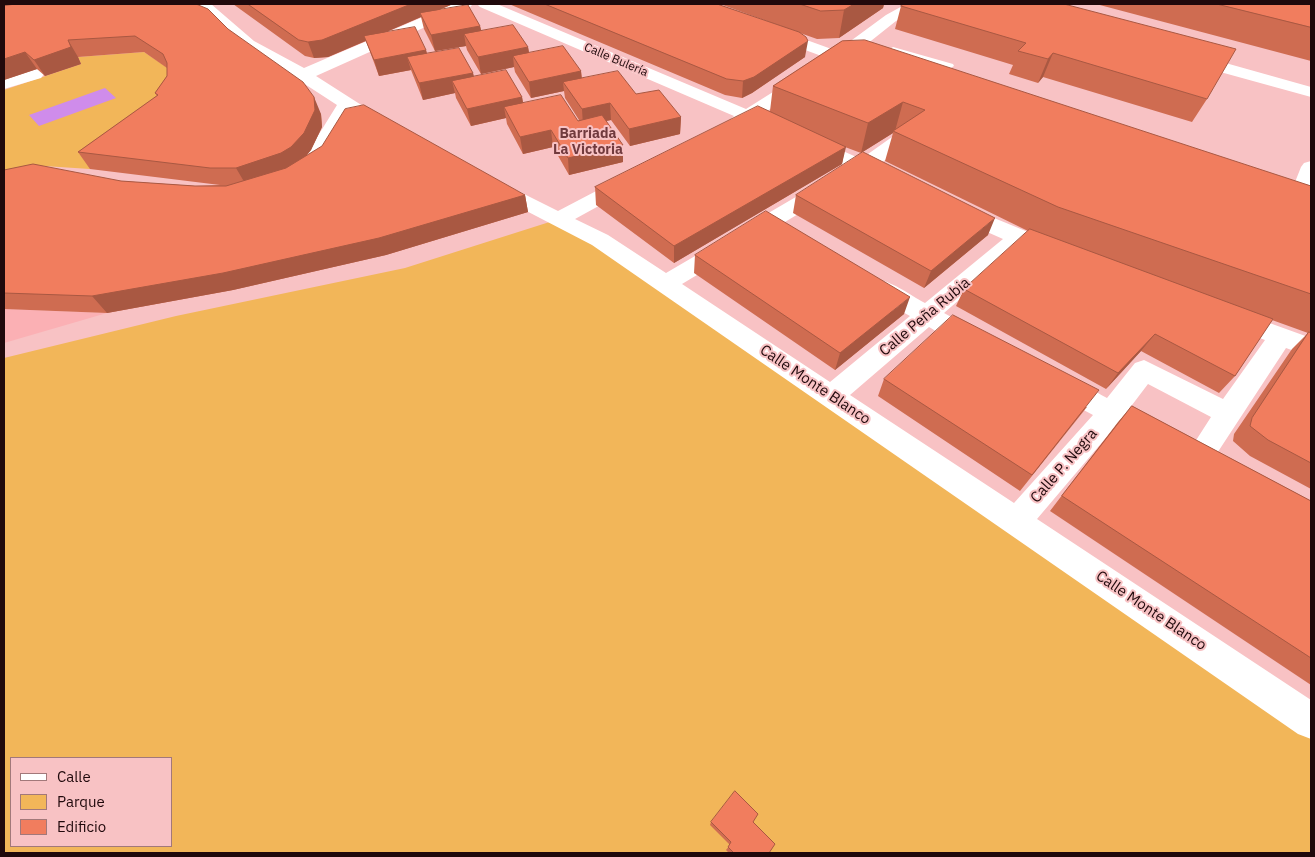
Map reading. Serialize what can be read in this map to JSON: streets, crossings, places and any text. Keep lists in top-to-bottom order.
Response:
{
  "streets": {
    "street": [
      "Calle Bulería",
      "Calle Peña Rubia",
      "Calle Monte Blanco",
      "Calle P. Negra"
    ]
  },
  "crossings": [
    ["Calle Peña Rubia", "Calle Monte Blanco"],
    ["Calle Monte Blanco", "Calle P. Negra"]
  ],
  "districts": ["Barriada La Victoria"],
  "legend": ["Calle", "Parque", "Edificio"]
}
